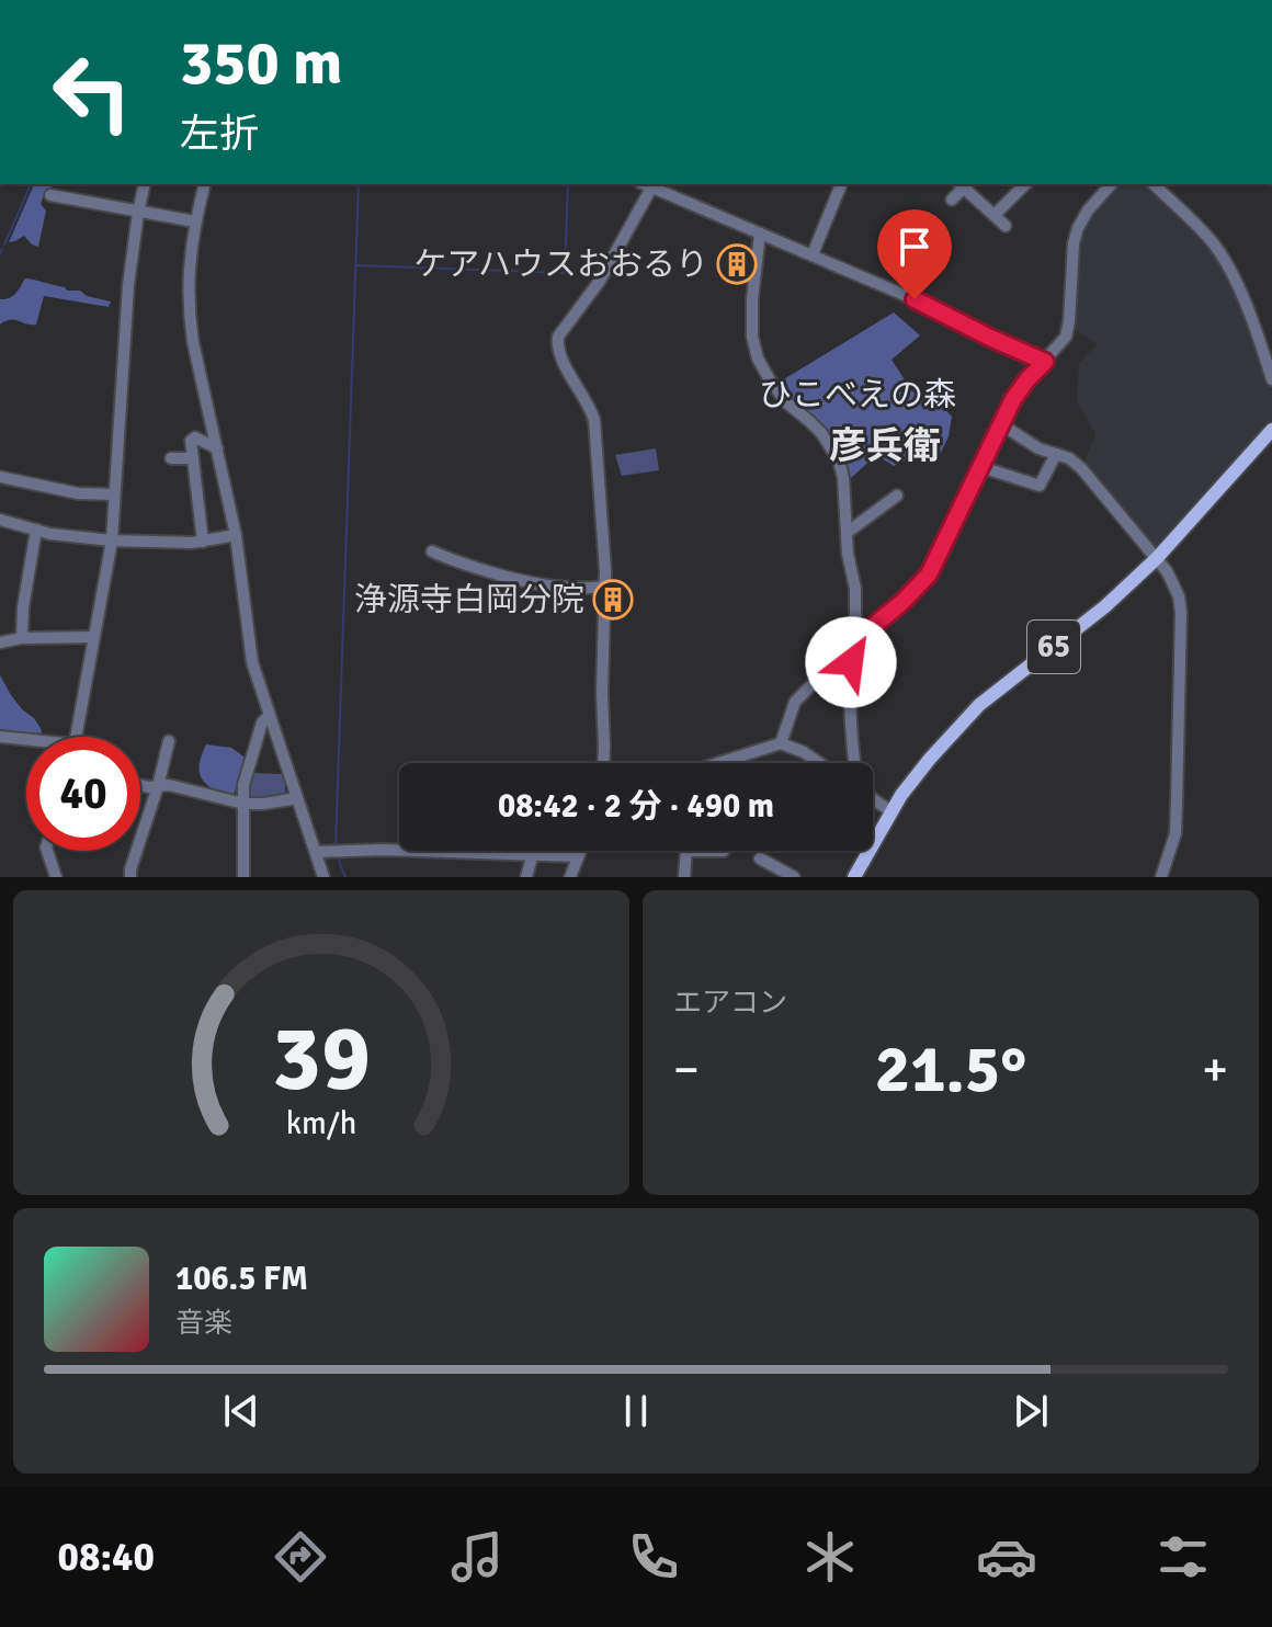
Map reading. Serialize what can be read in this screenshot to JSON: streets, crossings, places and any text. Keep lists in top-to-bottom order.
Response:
{
  "streets": {
    "main road": ["65"]
  },
  "districts": ["彦兵衛"],
  "parks": ["ひこべえの森"],
  "places": {
    "building": ["ケアハウスおおるり", "浄源寺白岡分院"]
  },
  "page": {
    "turn": ["350 m", "左折"],
    "limit": "40",
    "trip": "08:42 · 2 分 · 490 m",
    "tile": "エアコン",
    "heat": ["−", "21.5°", "+"],
    "song": ["106.5 FM", "音楽"],
    "tabs": "08:40",
    "gauge": ["39", "km/h"]
  }
}
